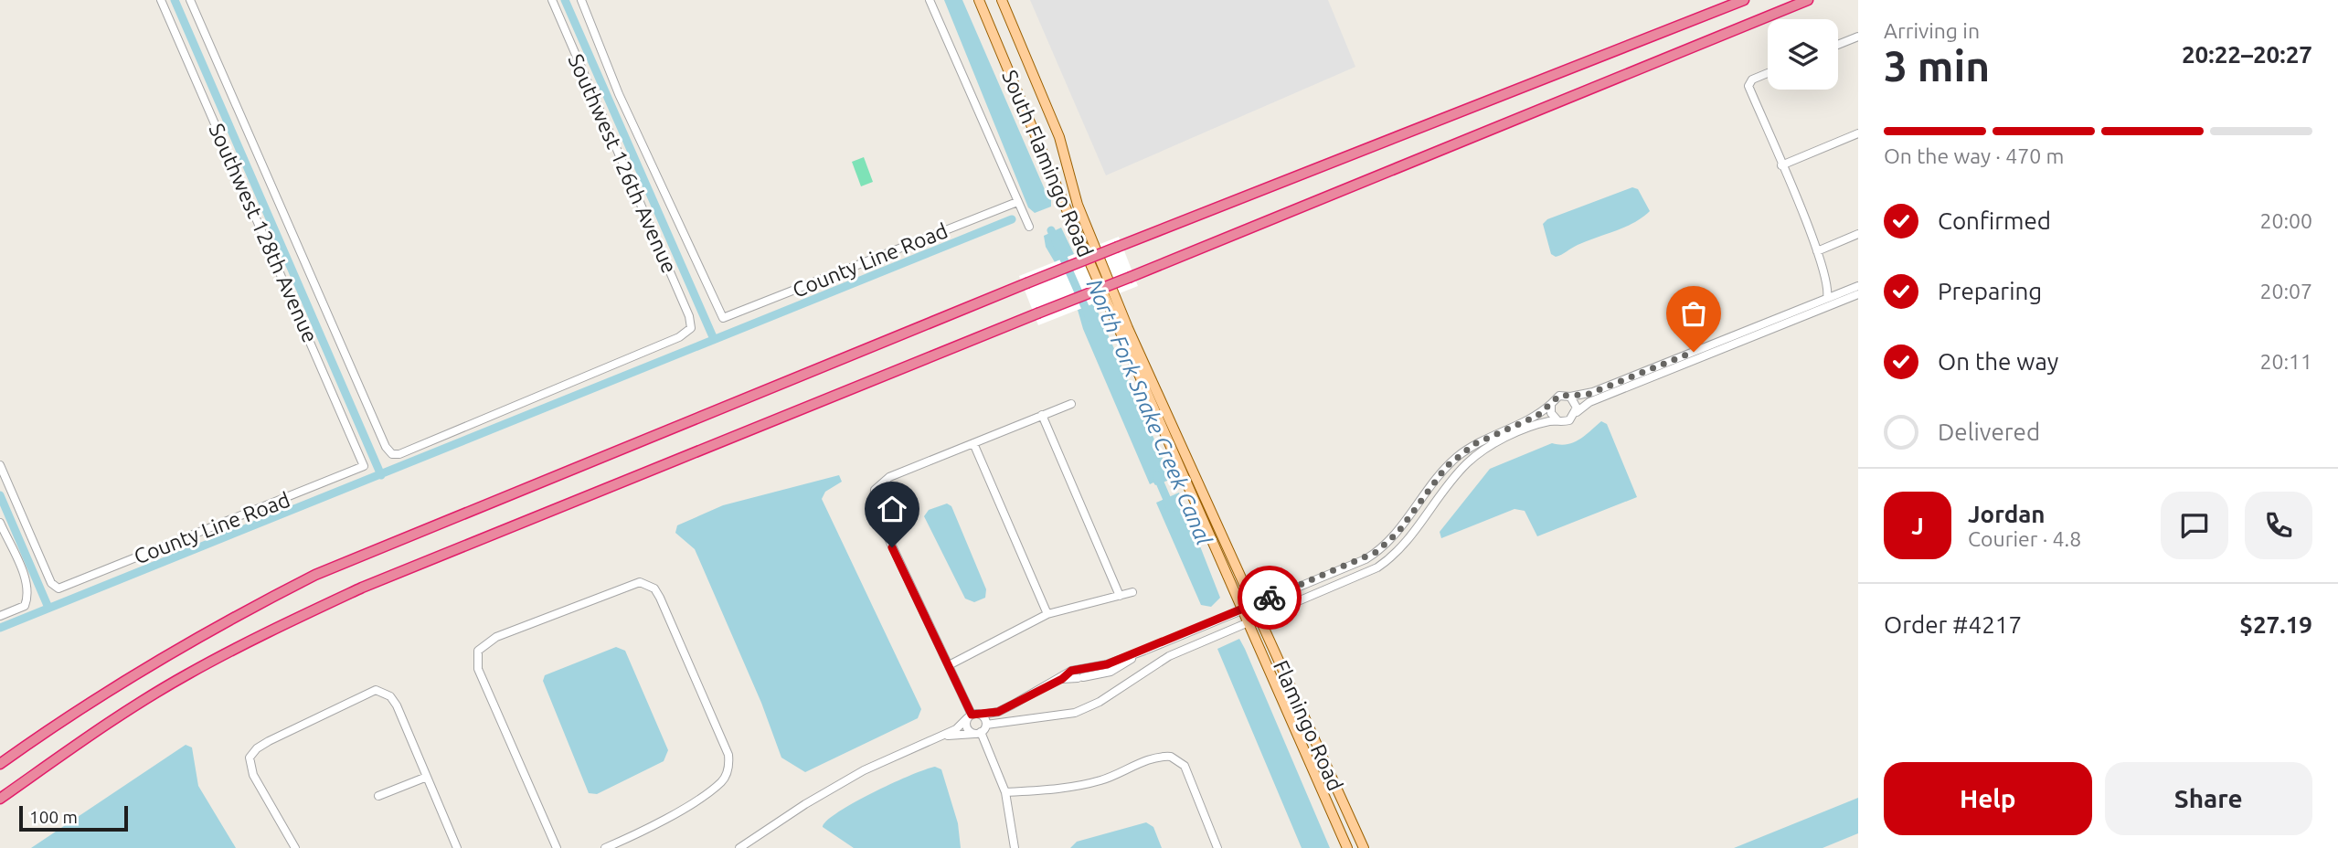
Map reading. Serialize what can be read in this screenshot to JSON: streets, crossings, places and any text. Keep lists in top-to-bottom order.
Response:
{
  "streets": {
    "main road": ["South Flamingo Road", "Flamingo Road"],
    "street": ["Southwest 126th Avenue", "Southwest 128th Avenue", "County Line Road"]
  },
  "crossings": [
    ["Southwest 126th Avenue", "Southwest 128th Avenue"],
    ["Southwest 126th Avenue", "County Line Road"],
    ["South Flamingo Road", "Flamingo Road"],
    ["Southwest 128th Avenue", "County Line Road"]
  ],
  "water": ["North Fork Snake Creek Canal"],
  "scale_bar": "100 m",
  "page": {
    "heading": ["3 min", "Arriving in", "20:22–20:27"],
    "panel": [
      "Jordan",
      "Courier · 4.8",
      "Order #4217",
      "$27.19"
    ],
    "bar": "On the way · 470 m",
    "list": [
      ["Confirmed", "20:00"],
      ["Preparing", "20:07"],
      ["On the way", "20:11"],
      "Delivered"
    ],
    "round": "J",
    "buttons": ["Help", "Share"],
    "scale": "100 m"
  }
}
